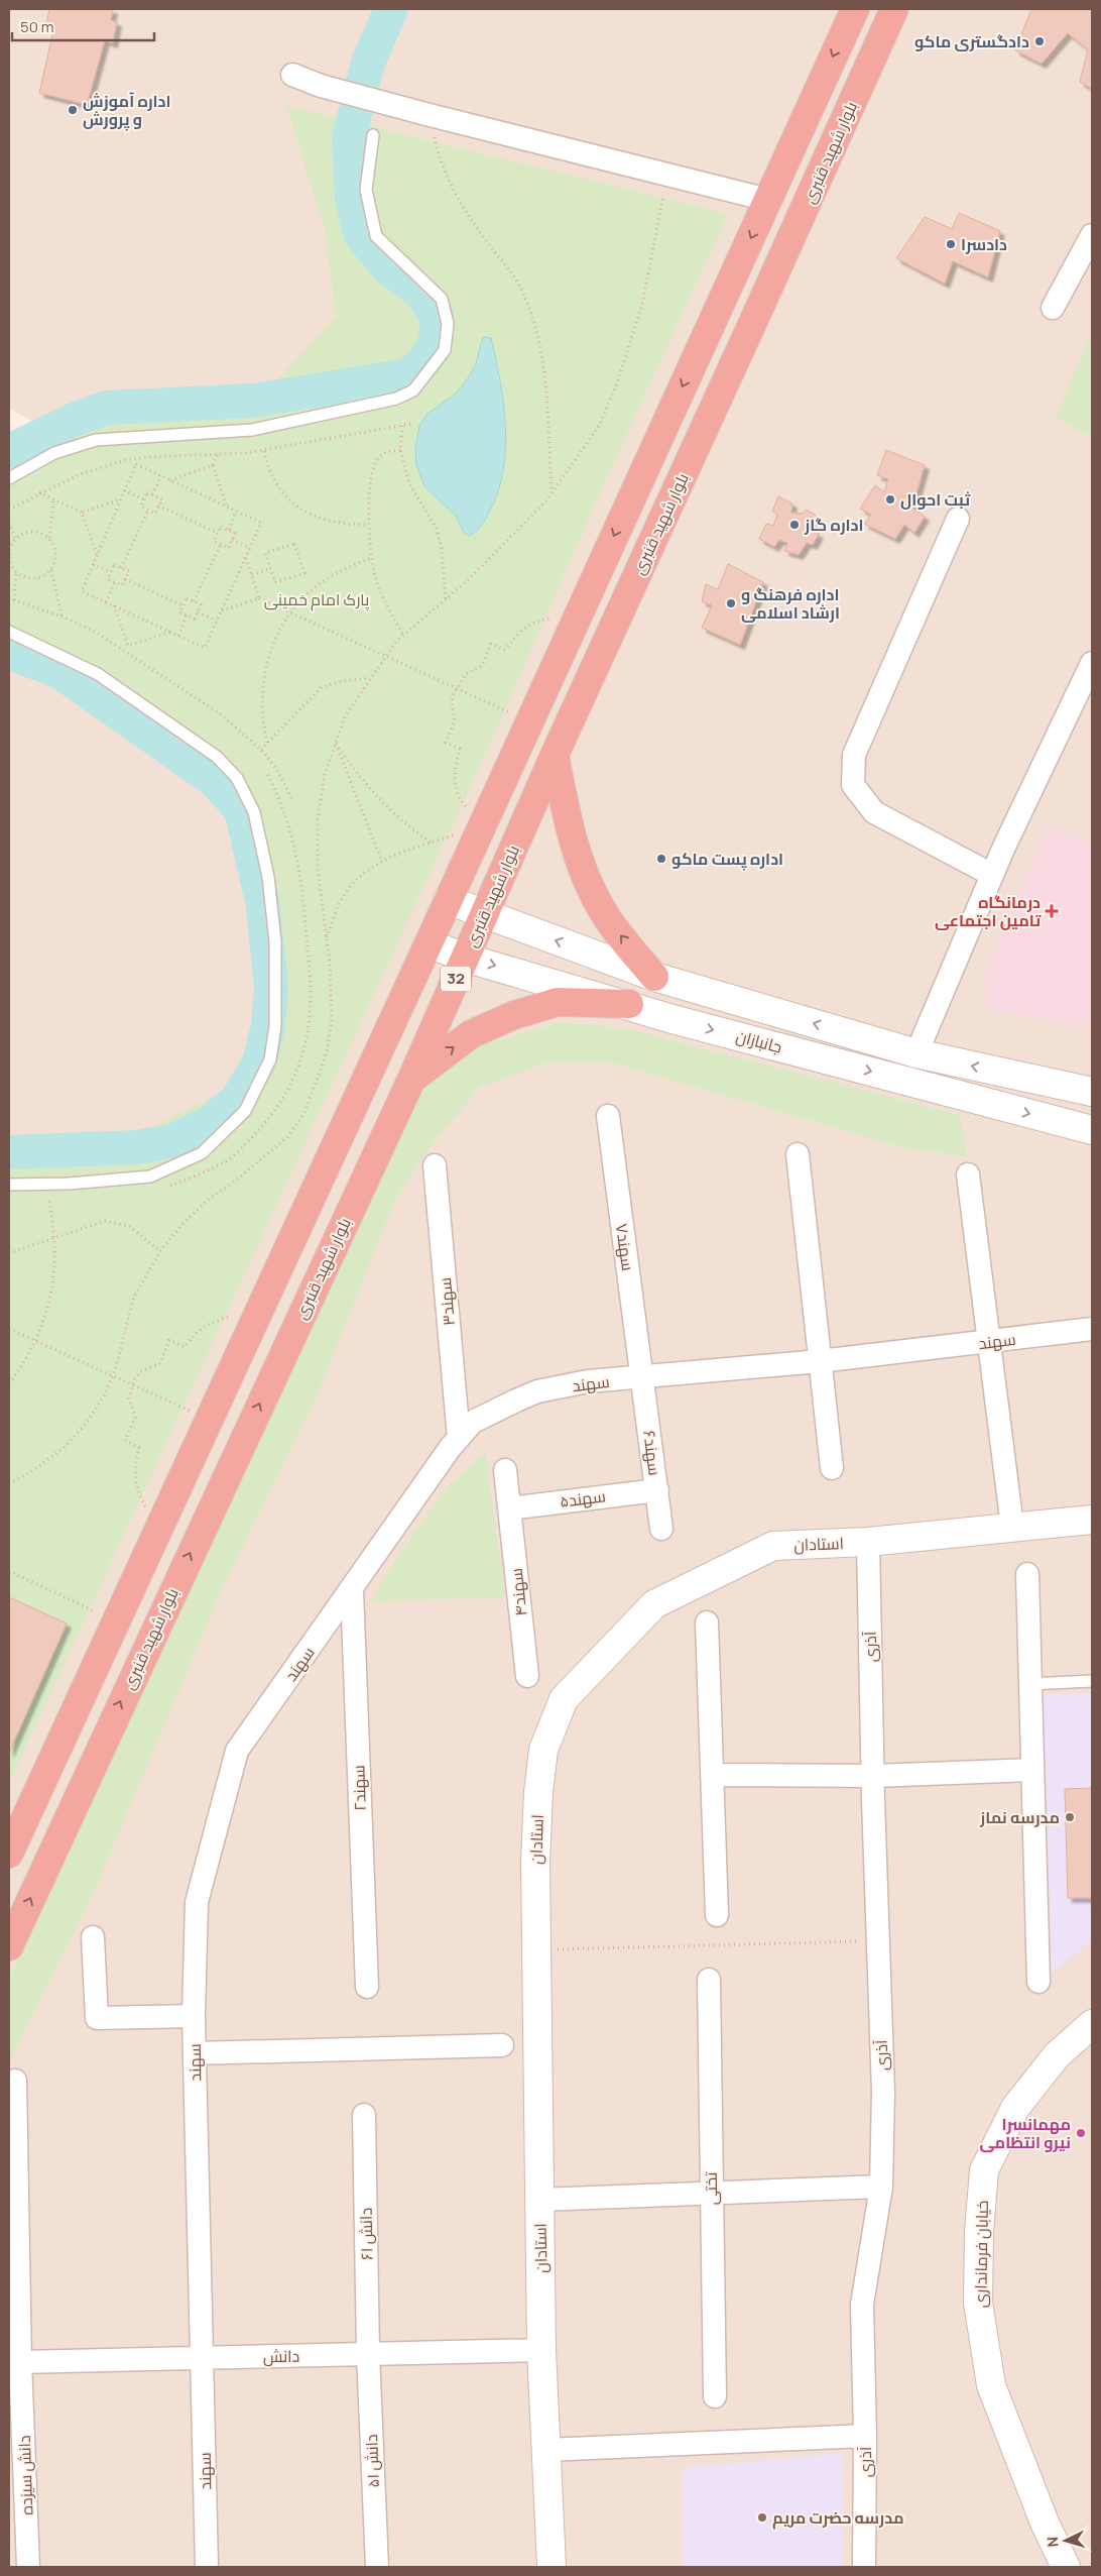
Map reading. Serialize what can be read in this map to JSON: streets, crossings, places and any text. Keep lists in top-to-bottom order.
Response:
{
  "streets": {
    "highway": ["بلوار شهید قنبری", "32"],
    "main road": ["جانبازان", "استادان", "خیابان فرمانداری"],
    "street": [
      "سهند۷",
      "سهند۳",
      "سهند",
      "سهند۶",
      "سهند۵",
      "سهند۴",
      "آذری",
      "سهند۲",
      "تختی",
      "دانش ۶۱",
      "دانش",
      "دانش ۵۱",
      "دانش سیزده"
    ]
  },
  "crossings": [
    ["بلوار شهید قنبری", "جانبازان"],
    ["32", "جانبازان"],
    ["سهند۷", "سهند"],
    ["سهند۷", "سهند۶"],
    ["سهند۳", "سهند"],
    ["سهند", "سهند۶"],
    ["سهند", "سهند۲"],
    ["سهند", "دانش"],
    ["سهند۶", "سهند۵"],
    ["سهند۵", "سهند۴"],
    ["استادان", "آذری"],
    ["استادان", "دانش"],
    ["دانش ۶۱", "دانش"],
    ["دانش ۶۱", "دانش ۵۱"],
    ["دانش", "دانش ۵۱"],
    ["دانش", "دانش سیزده"]
  ],
  "parks": ["پارک امام خمینی"],
  "places": {
    "other": [
      "دادگستری ماکو",
      "اداره آموزش و پرورش",
      "دادسرا",
      "ثبت احوال",
      "اداره گاز",
      "اداره فرهنگ و ارشاد اسلامی",
      "اداره پست ماکو",
      "مدرسه نماز",
      "مهمانسرا نیرو انتظامی",
      "مدرسه حضرت مریم"
    ],
    "health": ["درمانگاه تامین اجتماعی"]
  },
  "scale_bar": "50 m",
  "north": "left"
}
